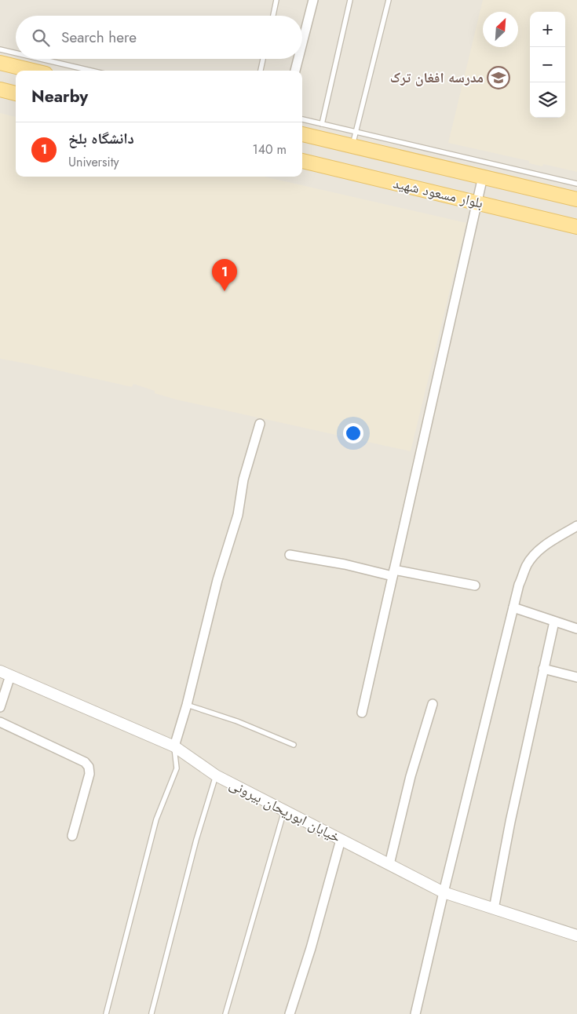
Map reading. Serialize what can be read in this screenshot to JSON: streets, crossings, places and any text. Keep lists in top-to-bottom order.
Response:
{
  "streets": {
    "main road": ["بلوار مسعود شهید"],
    "street": ["خیابان ابوریحان بیرونی"]
  },
  "places": {
    "school or university": ["مدرسه افغان ترک"]
  },
  "north": "top right",
  "page": {
    "map_buttons": ["+", "−"],
    "search": "Search here",
    "heading": "Nearby",
    "list": [
      {
        "mark": "1",
        "name": "دانشگاه بلخ",
        "note": "University",
        "value": "140 m"
      }
    ],
    "pins": "1"
  }
}
